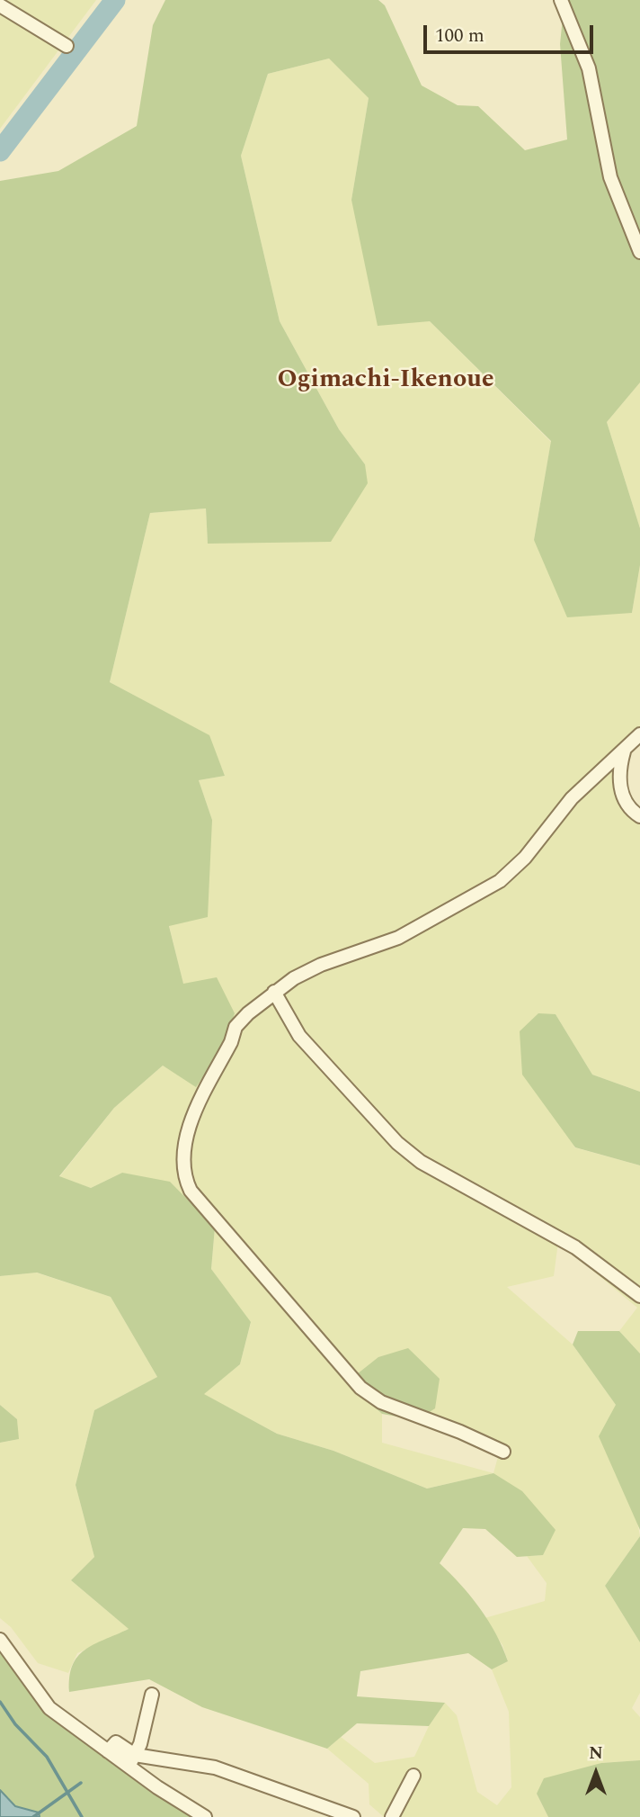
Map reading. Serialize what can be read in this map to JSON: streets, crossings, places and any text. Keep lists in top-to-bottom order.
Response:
{
  "districts": ["Ogimachi-Ikenoue"],
  "scale_bar": "100 m",
  "north": "top"
}
